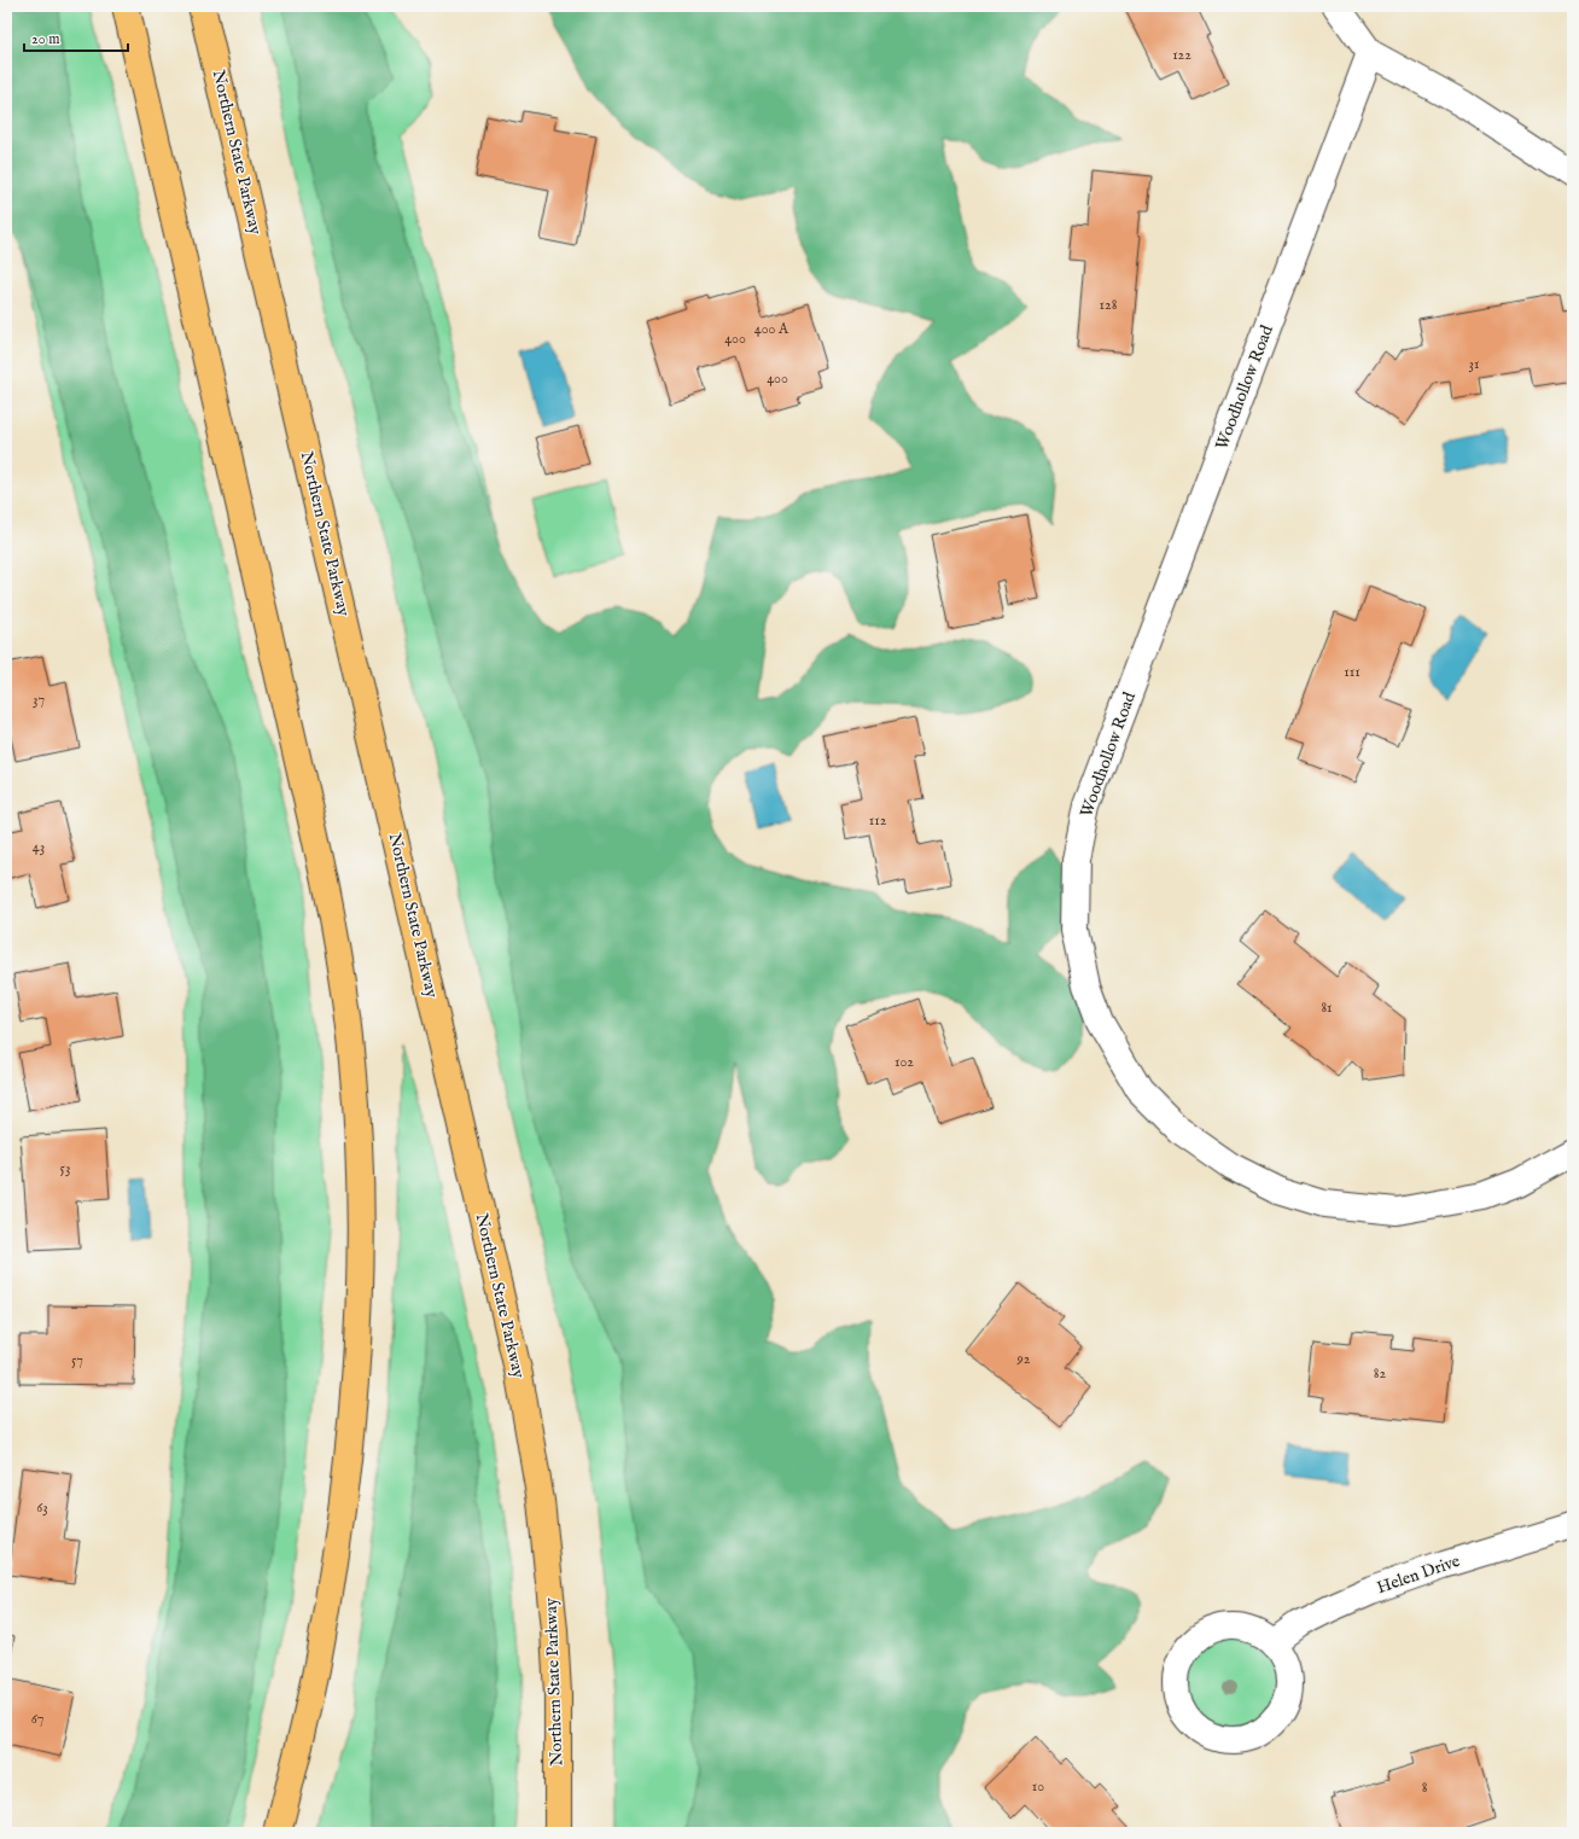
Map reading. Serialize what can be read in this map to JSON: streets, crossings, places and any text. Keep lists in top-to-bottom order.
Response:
{
  "streets": {
    "highway": ["Northern State Parkway"],
    "street": ["Woodhollow Road", "Helen Drive"]
  },
  "house_numbers": [
    "122",
    "128",
    "400 A",
    "400",
    "31",
    "400",
    "111",
    "37",
    "112",
    "43",
    "81",
    "102",
    "53",
    "92",
    "57",
    "82",
    "63",
    "67",
    "10",
    "8"
  ],
  "scale_bar": "20 m"
}
